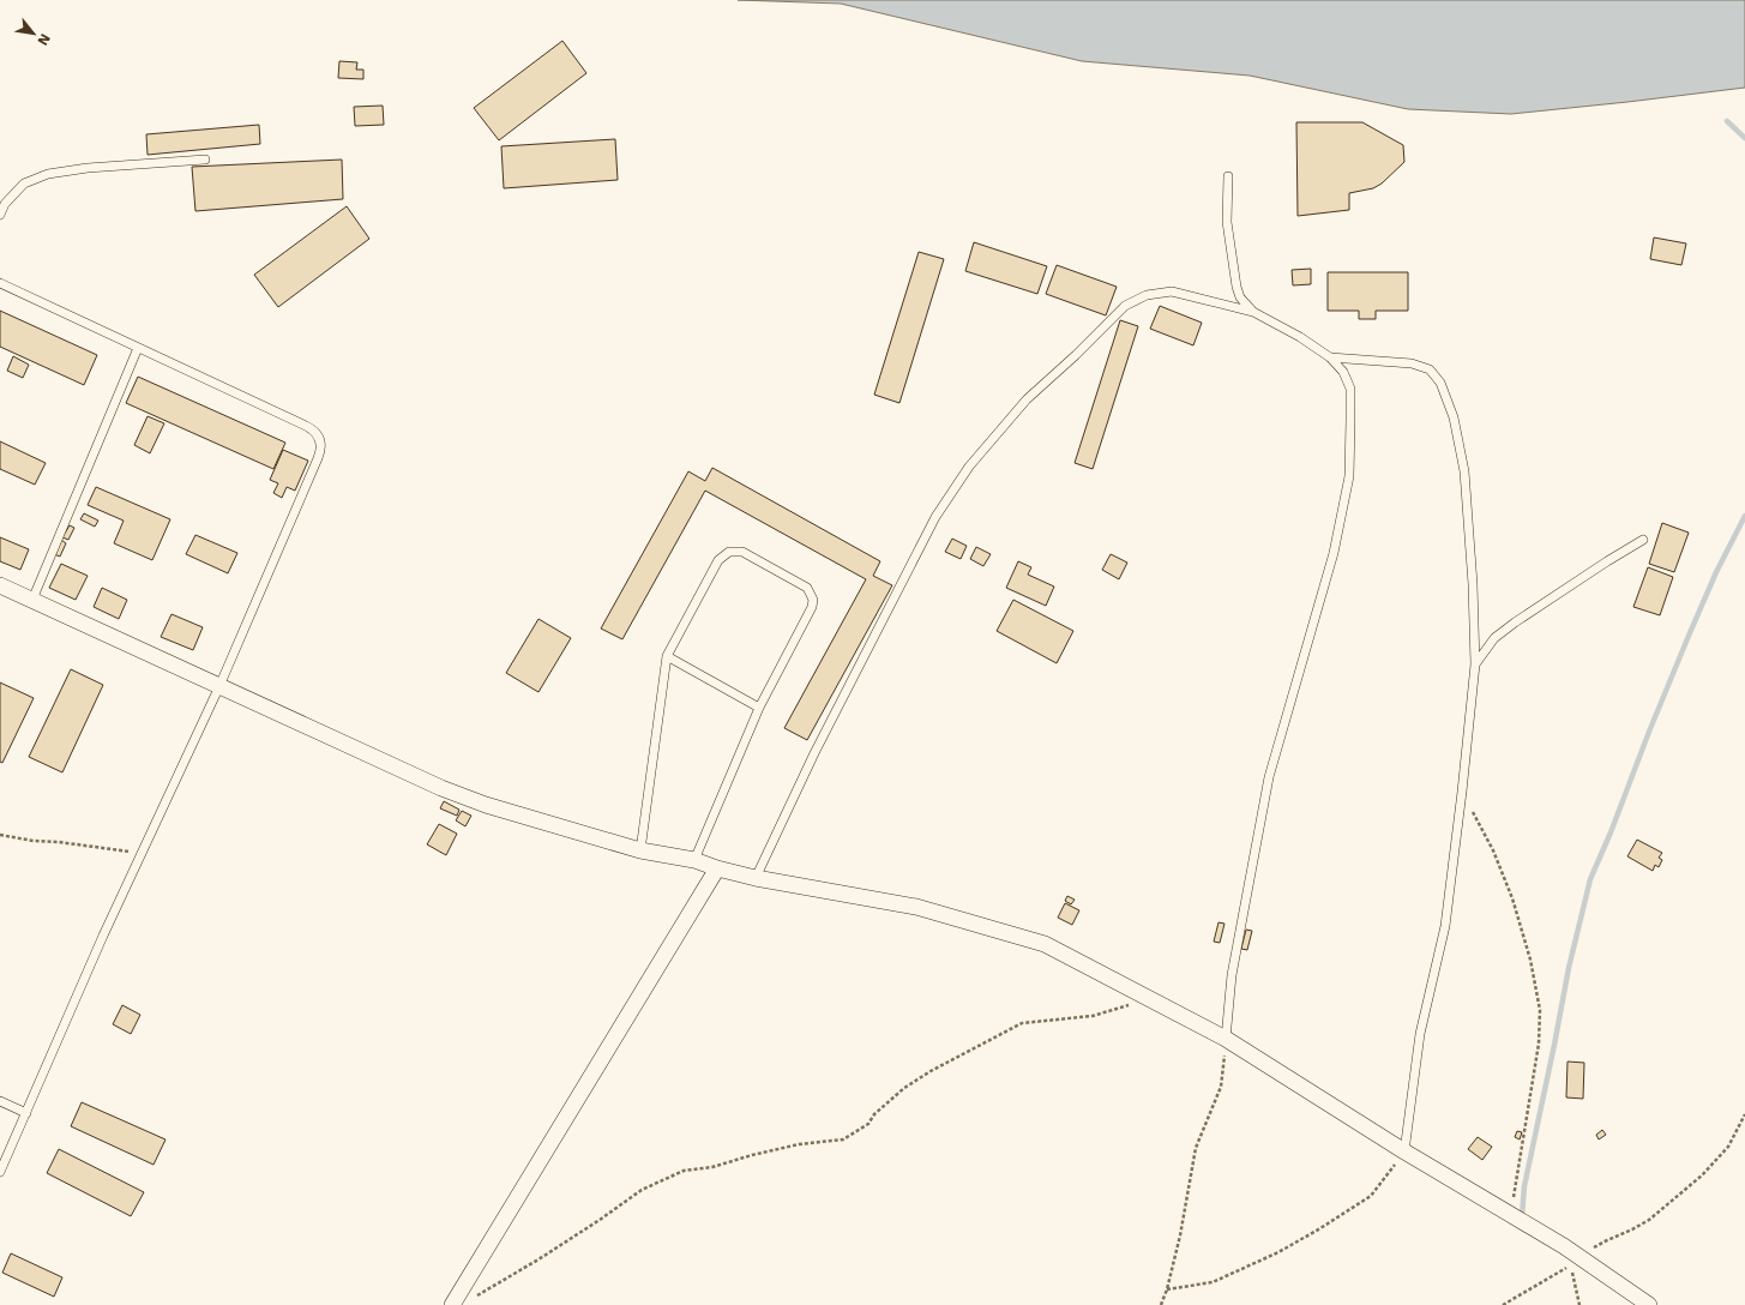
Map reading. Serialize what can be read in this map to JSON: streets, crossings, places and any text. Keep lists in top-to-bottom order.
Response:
{
  "north": "bottom right"
}
